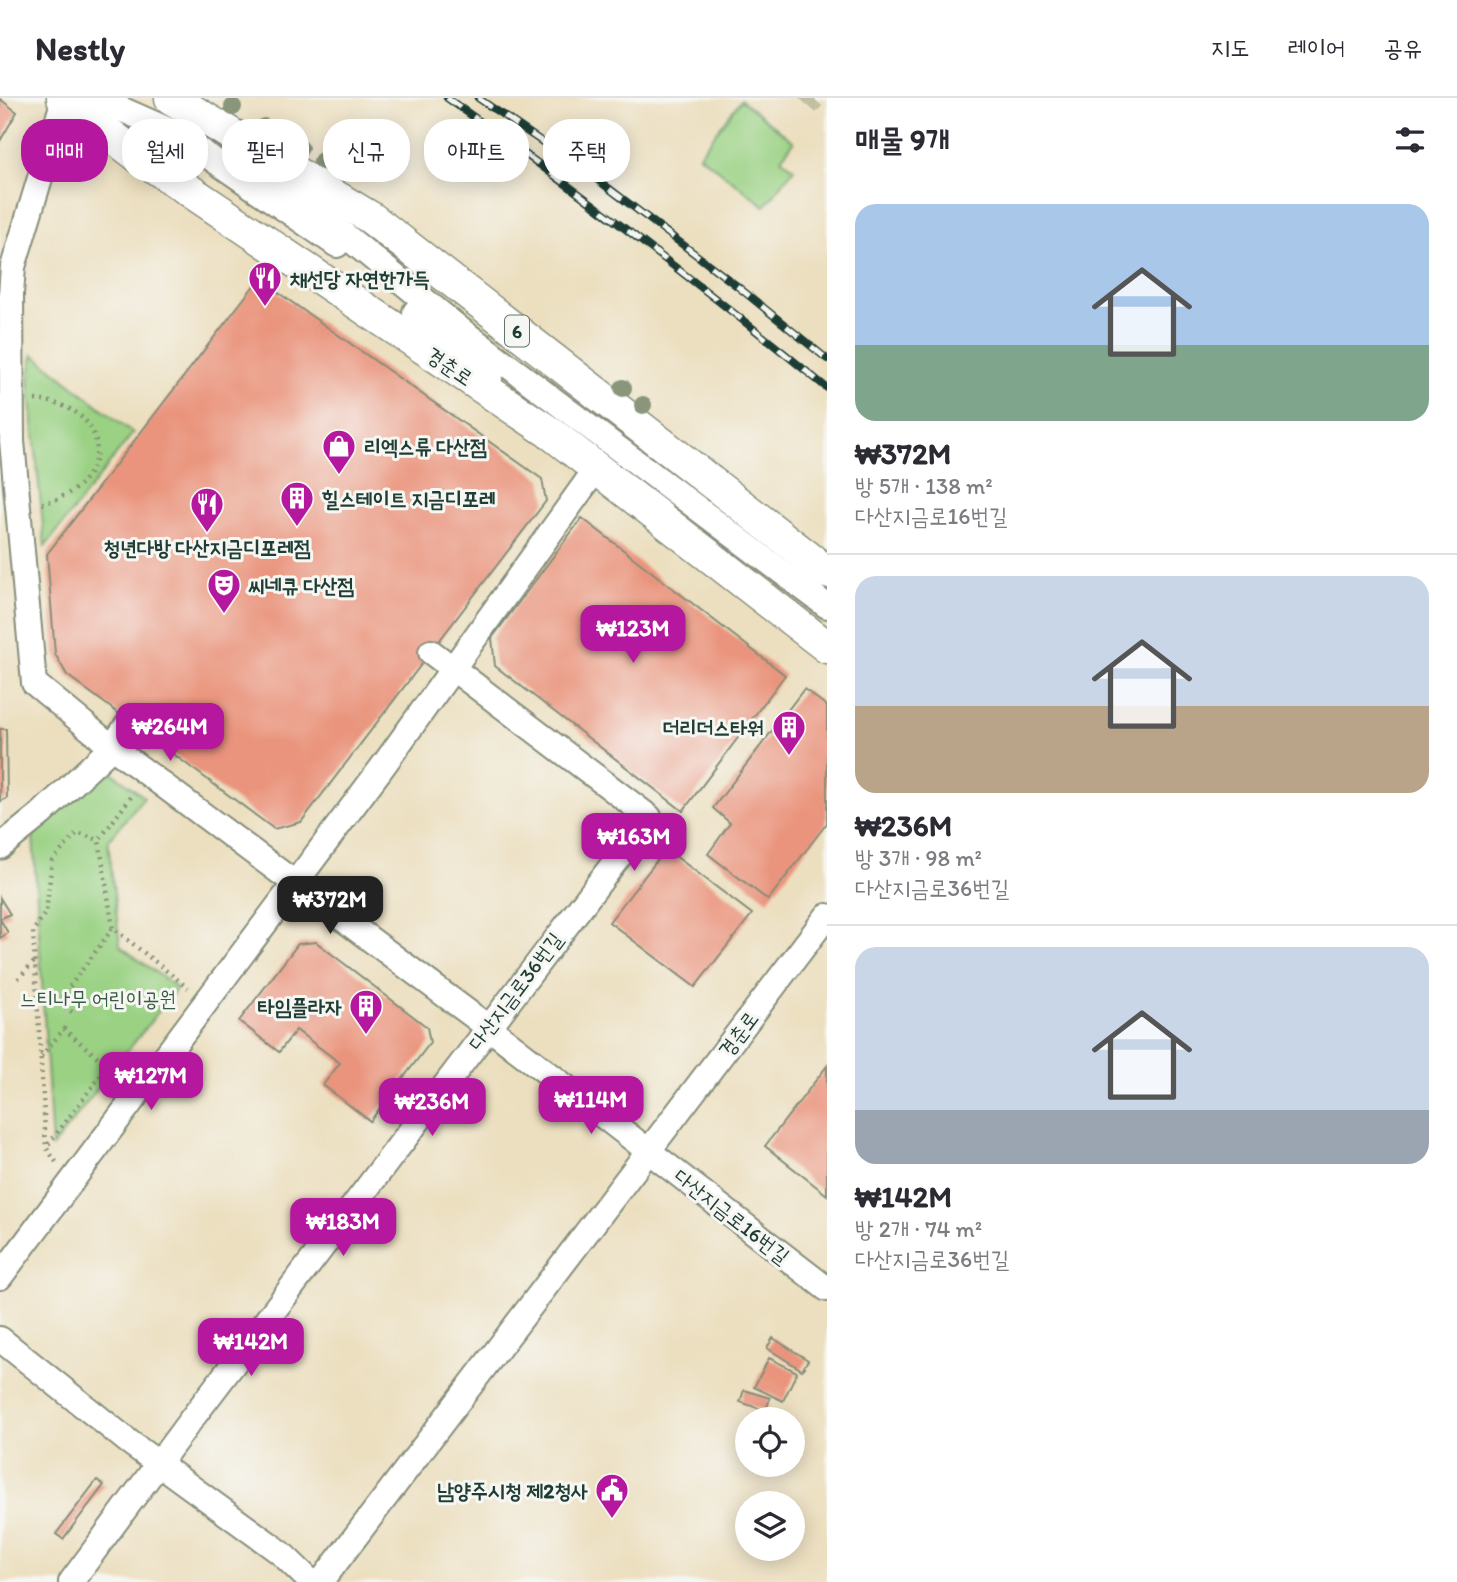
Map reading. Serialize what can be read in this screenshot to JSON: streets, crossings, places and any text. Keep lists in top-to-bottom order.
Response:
{
  "streets": {
    "main road": ["6", "경춘로"],
    "street": ["다산지금로36번길", "다산지금로16번길"]
  },
  "crossings": [
    ["경춘로", "다산지금로16번길"],
    ["다산지금로36번길", "다산지금로16번길"]
  ],
  "parks": ["느티나무 어린이공원"],
  "places": {
    "restaurant": ["채선당 자연한가득", "청년다방 다산지금디포레점"],
    "shop": ["리엑스류 다산점"],
    "building": ["힐스테이트 지금디포레", "더리더스타워", "타임플라자"],
    "theatre": ["씨네큐 다산점"],
    "public building": ["남양주시청 제2청사"]
  },
  "page": {
    "header": "Nestly",
    "nav": ["지도", "레이어", "공유"],
    "heading": "매물 9개",
    "chip": [
      "매매",
      "월세",
      "필터",
      "신규",
      "아파트",
      "주택"
    ],
    "list": [
      {
        "name": "₩372M",
        "note": "방 5개 · 138 m² · 다산지금로16번길"
      },
      {
        "name": "₩236M",
        "note": "방 3개 · 98 m² · 다산지금로36번길"
      },
      {
        "name": "₩142M",
        "note": "방 2개 · 74 m² · 다산지금로36번길"
      }
    ],
    "price": [
      "₩123M",
      "₩264M",
      "₩163M",
      "₩372M",
      "₩127M",
      "₩114M",
      "₩236M",
      "₩183M",
      "₩142M"
    ]
  }
}
